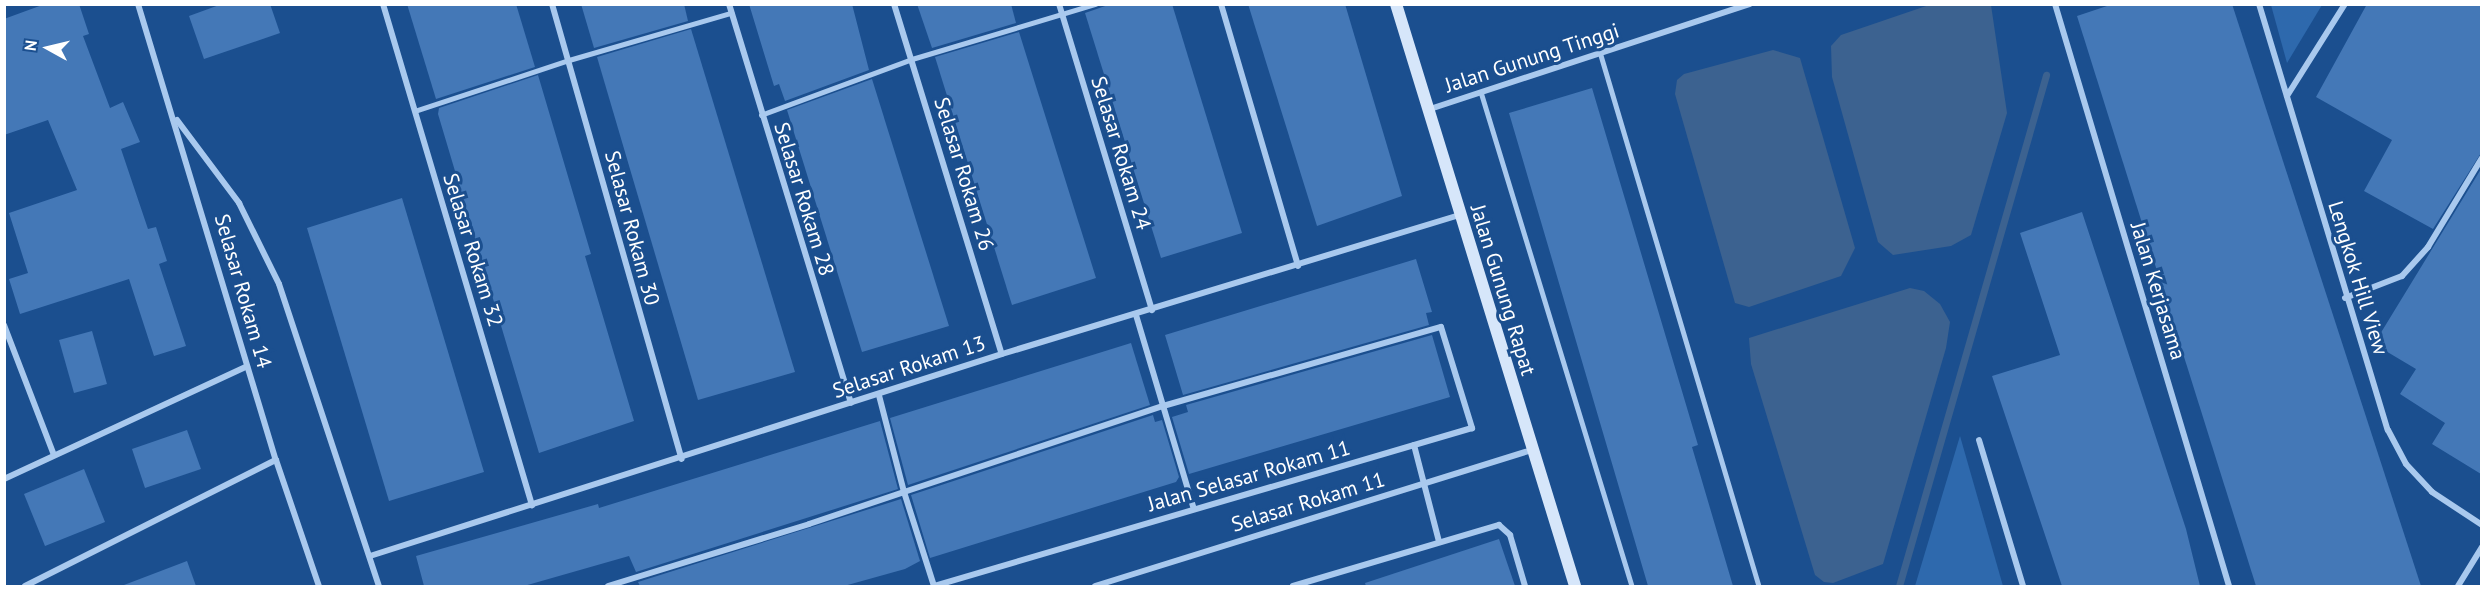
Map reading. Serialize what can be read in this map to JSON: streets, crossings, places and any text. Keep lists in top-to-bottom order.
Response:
{
  "streets": {
    "street": [
      "Jalan Gunung Tinggi",
      "Selasar Rokam 24",
      "Selasar Rokam 26",
      "Selasar Rokam 28",
      "Selasar Rokam 30",
      "Selasar Rokam 32",
      "Lengkok Hill View",
      "Jalan Gunung Rapat",
      "Selasar Rokam 14",
      "Jalan Kerjasama",
      "Selasar Rokam 13",
      "Jalan Selasar Rokam 11",
      "Selasar Rokam 11"
    ]
  },
  "crossings": [
    ["Jalan Gunung Tinggi", "Jalan Gunung Rapat"],
    ["Selasar Rokam 24", "Selasar Rokam 13"],
    ["Selasar Rokam 26", "Selasar Rokam 13"],
    ["Selasar Rokam 28", "Selasar Rokam 13"],
    ["Selasar Rokam 30", "Selasar Rokam 13"],
    ["Selasar Rokam 32", "Selasar Rokam 13"],
    ["Jalan Gunung Rapat", "Selasar Rokam 13"],
    ["Jalan Gunung Rapat", "Selasar Rokam 11"]
  ],
  "north": "left"
}
